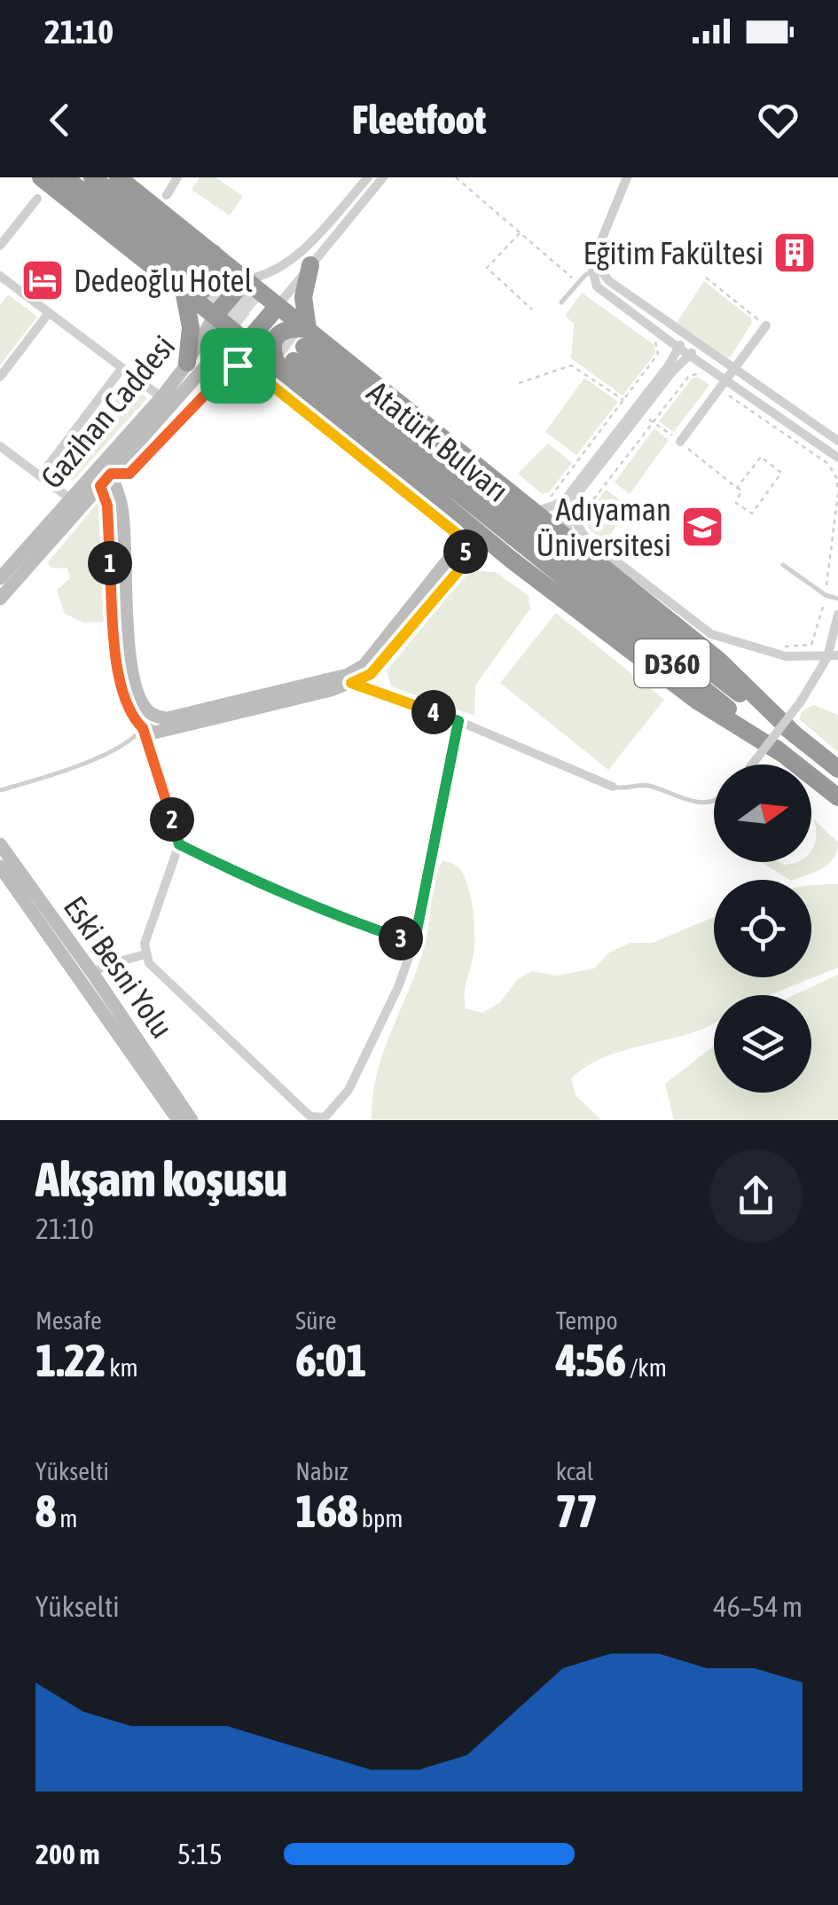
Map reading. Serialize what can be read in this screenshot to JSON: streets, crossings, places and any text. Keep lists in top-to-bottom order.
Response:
{
  "streets": {
    "highway": ["Atatürk Bulvarı", "D360"],
    "main road": ["Gazihan Caddesi", "Eski Besni Yolu"]
  },
  "places": {
    "building": ["Eğitim Fakültesi"],
    "hotel": ["Dedeoğlu Hotel"],
    "school or university": ["Adıyaman Üniversitesi"]
  },
  "north": "right",
  "page": {
    "status": "21:10",
    "header": "Fleetfoot",
    "pins": [
      "5",
      "1",
      "4",
      "2",
      "3"
    ],
    "heading": ["Akşam koşusu", "21:10"],
    "stats": [
      ["Mesafe", "1.22 km"],
      ["Süre", "6:01"],
      ["Tempo", "4:56 /km"],
      ["Yükselti", "8 m"],
      ["Nabız", "168 bpm"],
      ["kcal", "77"]
    ],
    "chart": ["Yükselti", "46–54 m"],
    "list": [
      {
        "name": "200 m",
        "note": "5:15"
      }
    ]
  }
}
